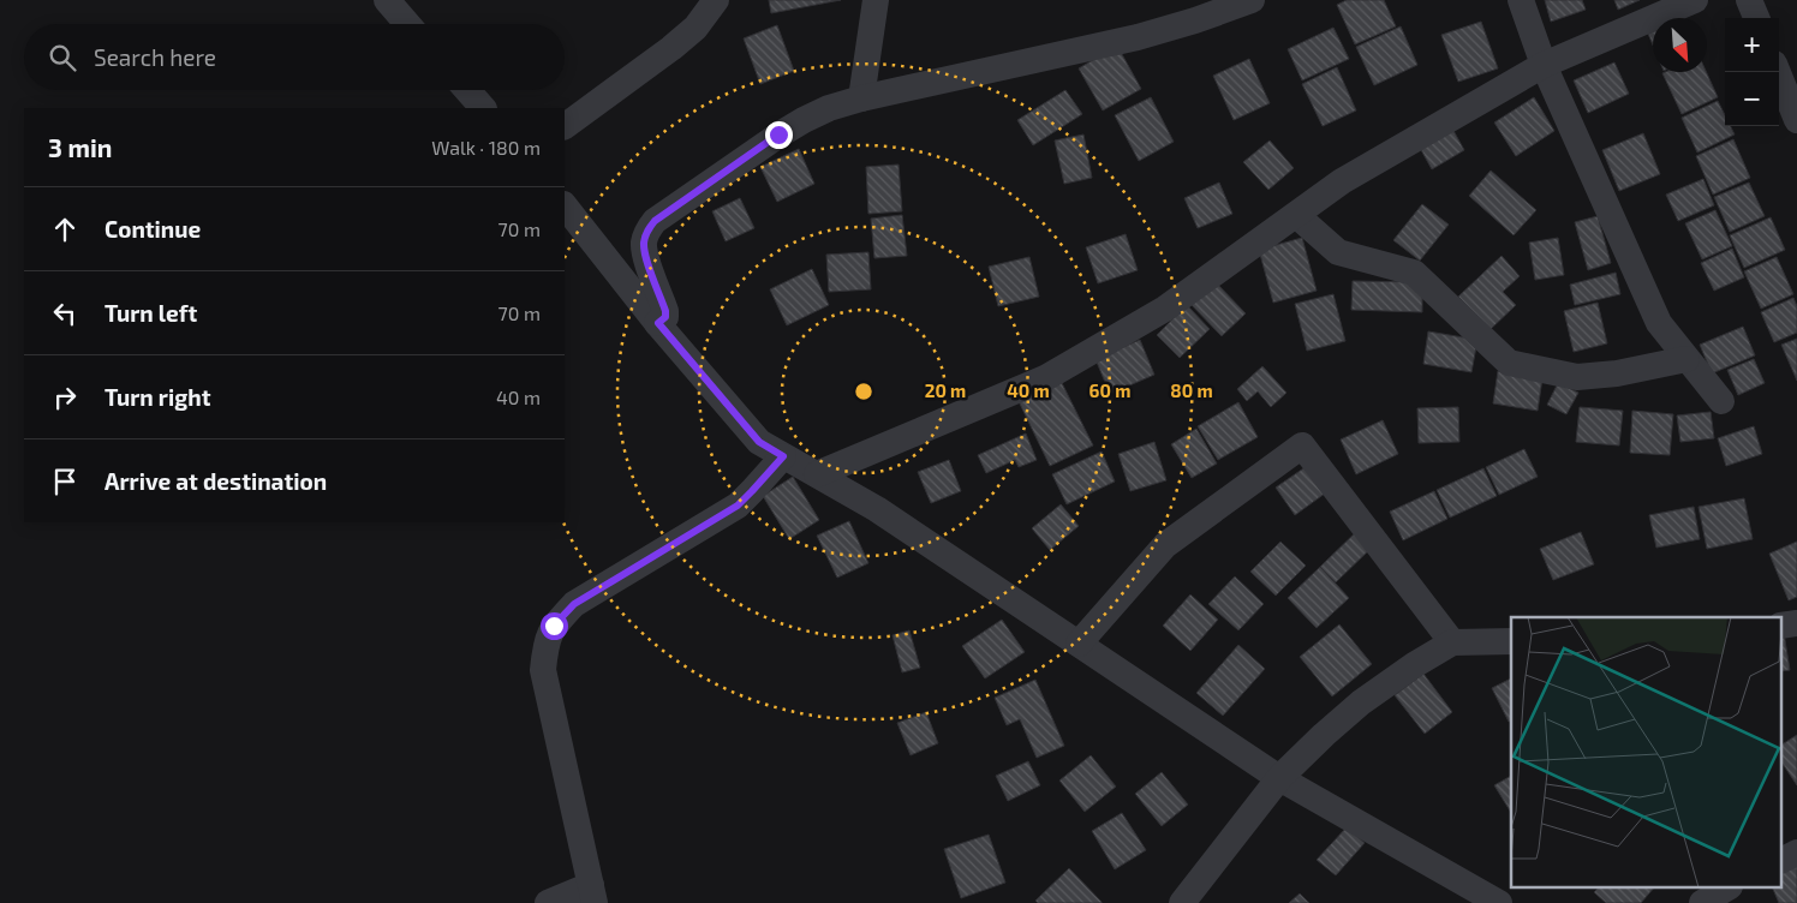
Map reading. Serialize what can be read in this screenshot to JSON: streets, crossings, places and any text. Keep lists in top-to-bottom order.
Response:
{
  "north": "bottom right",
  "page": {
    "map_buttons": ["+", "−"],
    "search": "Search here",
    "heading": ["3 min", "Walk · 180 m"],
    "list": [
      ["Continue", "70 m"],
      ["Turn left", "70 m"],
      ["Turn right", "40 m"],
      "Arrive at destination"
    ]
  },
  "rings": [
    "20 m",
    "40 m",
    "60 m",
    "80 m"
  ]
}
